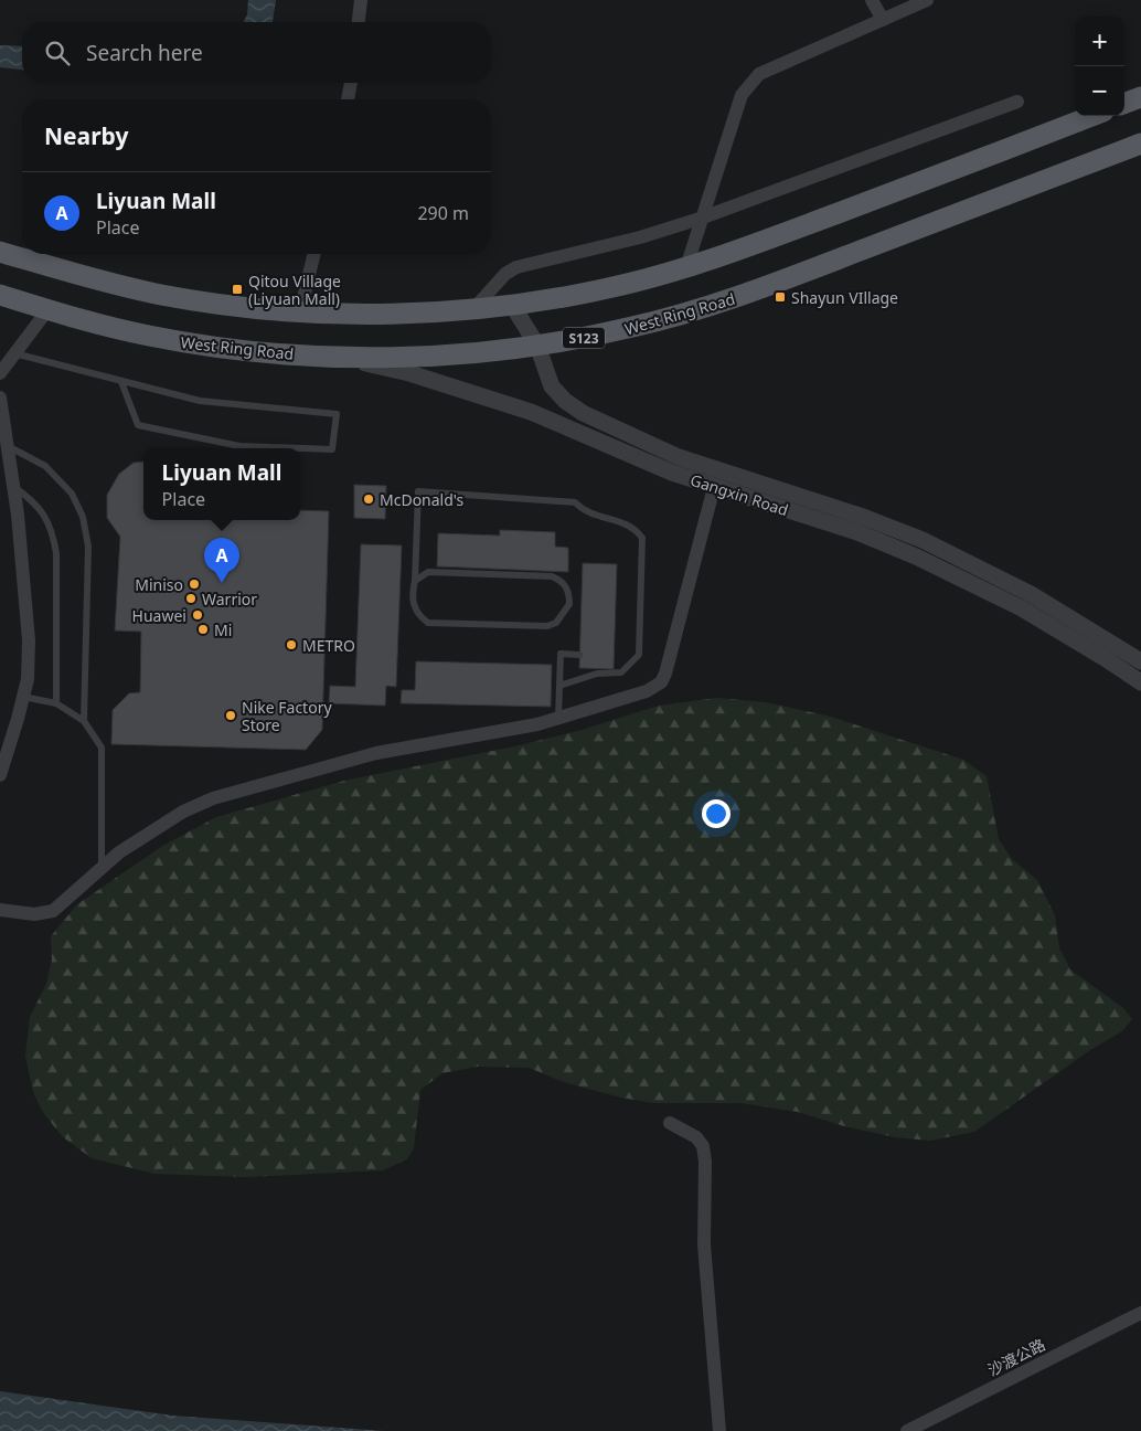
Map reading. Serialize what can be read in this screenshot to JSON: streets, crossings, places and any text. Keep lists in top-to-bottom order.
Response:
{
  "streets": {
    "main road": ["West Ring Road", "S123"],
    "street": ["Gangxin Road", "沙渡公路"]
  },
  "crossings": [
    ["West Ring Road", "Gangxin Road"]
  ],
  "places": {
    "transit": ["Qitou Village (Liyuan Mall)", "Shayun VIllage"],
    "other": [
      "McDonald's",
      "Miniso",
      "Warrior",
      "Huawei",
      "Mi",
      "METRO",
      "Nike Factory Store"
    ]
  },
  "page": {
    "map_buttons": ["+", "−"],
    "search": "Search here",
    "heading": "Nearby",
    "list": [
      {
        "mark": "A",
        "name": "Liyuan Mall",
        "note": "Place",
        "value": "290 m"
      }
    ],
    "popup": ["Liyuan Mall", "Place"],
    "pins": "A"
  }
}
